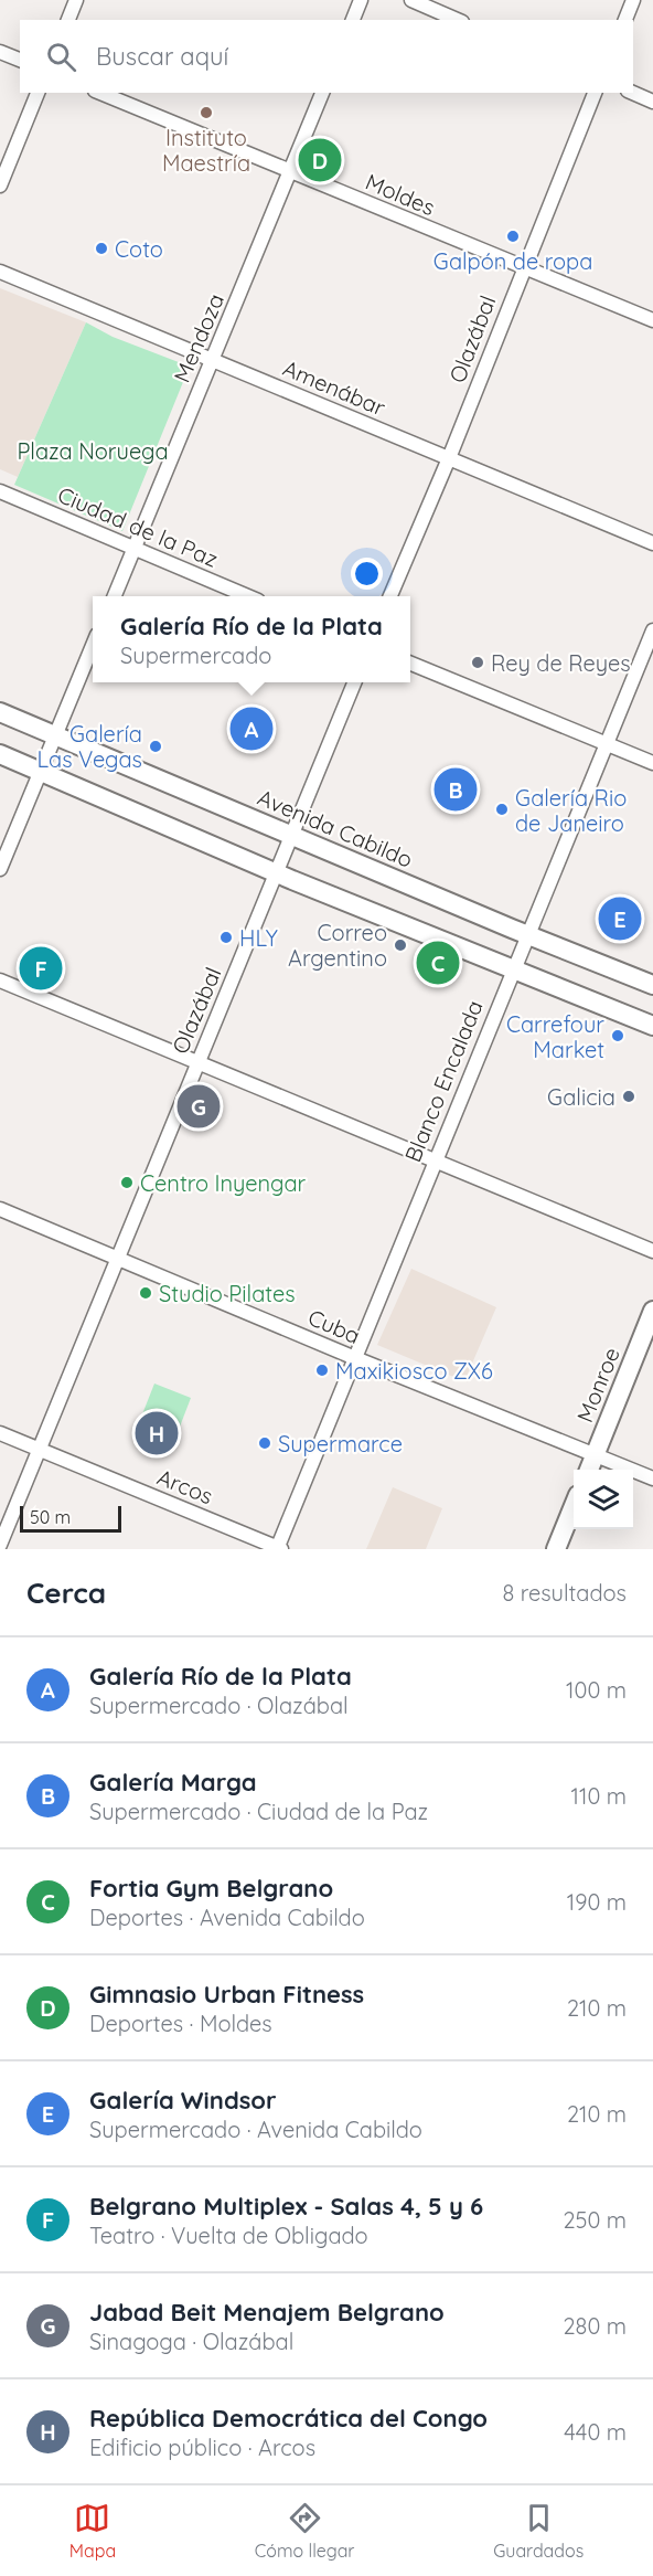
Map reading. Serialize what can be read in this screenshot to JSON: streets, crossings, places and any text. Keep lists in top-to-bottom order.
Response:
{
  "streets": {
    "main road": ["Avenida Cabildo", "Monroe"],
    "street": [
      "Moldes",
      "Mendoza",
      "Olazábal",
      "Amenábar",
      "Ciudad de la Paz",
      "Blanco Encalada",
      "Cuba",
      "Arcos"
    ]
  },
  "crossings": [
    ["Moldes", "Mendoza"],
    ["Moldes", "Olazábal"],
    ["Mendoza", "Amenábar"],
    ["Mendoza", "Ciudad de la Paz"],
    ["Olazábal", "Amenábar"],
    ["Olazábal", "Avenida Cabildo"],
    ["Olazábal", "Cuba"],
    ["Olazábal", "Arcos"],
    ["Avenida Cabildo", "Blanco Encalada"],
    ["Blanco Encalada", "Cuba"],
    ["Blanco Encalada", "Arcos"],
    ["Cuba", "Monroe"]
  ],
  "parks": ["Plaza Noruega"],
  "places": [
    "Instituto Maestría",
    "Galpón de ropa",
    "Coto",
    "Rey de Reyes",
    "Galería Las Vegas",
    "Galería Rio de Janeiro",
    "HLY",
    "Correo Argentino",
    "Carrefour Market",
    "Galicia",
    "Centro Inyengar",
    "Studio Pilates",
    "Maxikiosco ZX6",
    "Supermarce"
  ],
  "scale_bar": "50 m",
  "page": {
    "search": "Buscar aquí",
    "pins": [
      "D",
      "A",
      "B",
      "E",
      "C",
      "F",
      "G",
      "H"
    ],
    "popup": ["Galería Río de la Plata", "Supermercado"],
    "scale": "50 m",
    "heading": ["Cerca", "8 resultados"],
    "list": [
      {
        "mark": "A",
        "name": "Galería Río de la Plata",
        "note": "Supermercado · Olazábal",
        "value": "100 m"
      },
      {
        "mark": "B",
        "name": "Galería Marga",
        "note": "Supermercado · Ciudad de la Paz",
        "value": "110 m"
      },
      {
        "mark": "C",
        "name": "Fortia Gym Belgrano",
        "note": "Deportes · Avenida Cabildo",
        "value": "190 m"
      },
      {
        "mark": "D",
        "name": "Gimnasio Urban Fitness",
        "note": "Deportes · Moldes",
        "value": "210 m"
      },
      {
        "mark": "E",
        "name": "Galería Windsor",
        "note": "Supermercado · Avenida Cabildo",
        "value": "210 m"
      },
      {
        "mark": "F",
        "name": "Belgrano Multiplex - Salas 4, 5 y 6",
        "note": "Teatro · Vuelta de Obligado",
        "value": "250 m"
      },
      {
        "mark": "G",
        "name": "Jabad Beit Menajem Belgrano",
        "note": "Sinagoga · Olazábal",
        "value": "280 m"
      },
      {
        "mark": "H",
        "name": "República Democrática del Congo",
        "note": "Edificio público · Arcos",
        "value": "440 m"
      }
    ],
    "nav": ["Mapa", "Cómo llegar", "Guardados"]
  }
}
